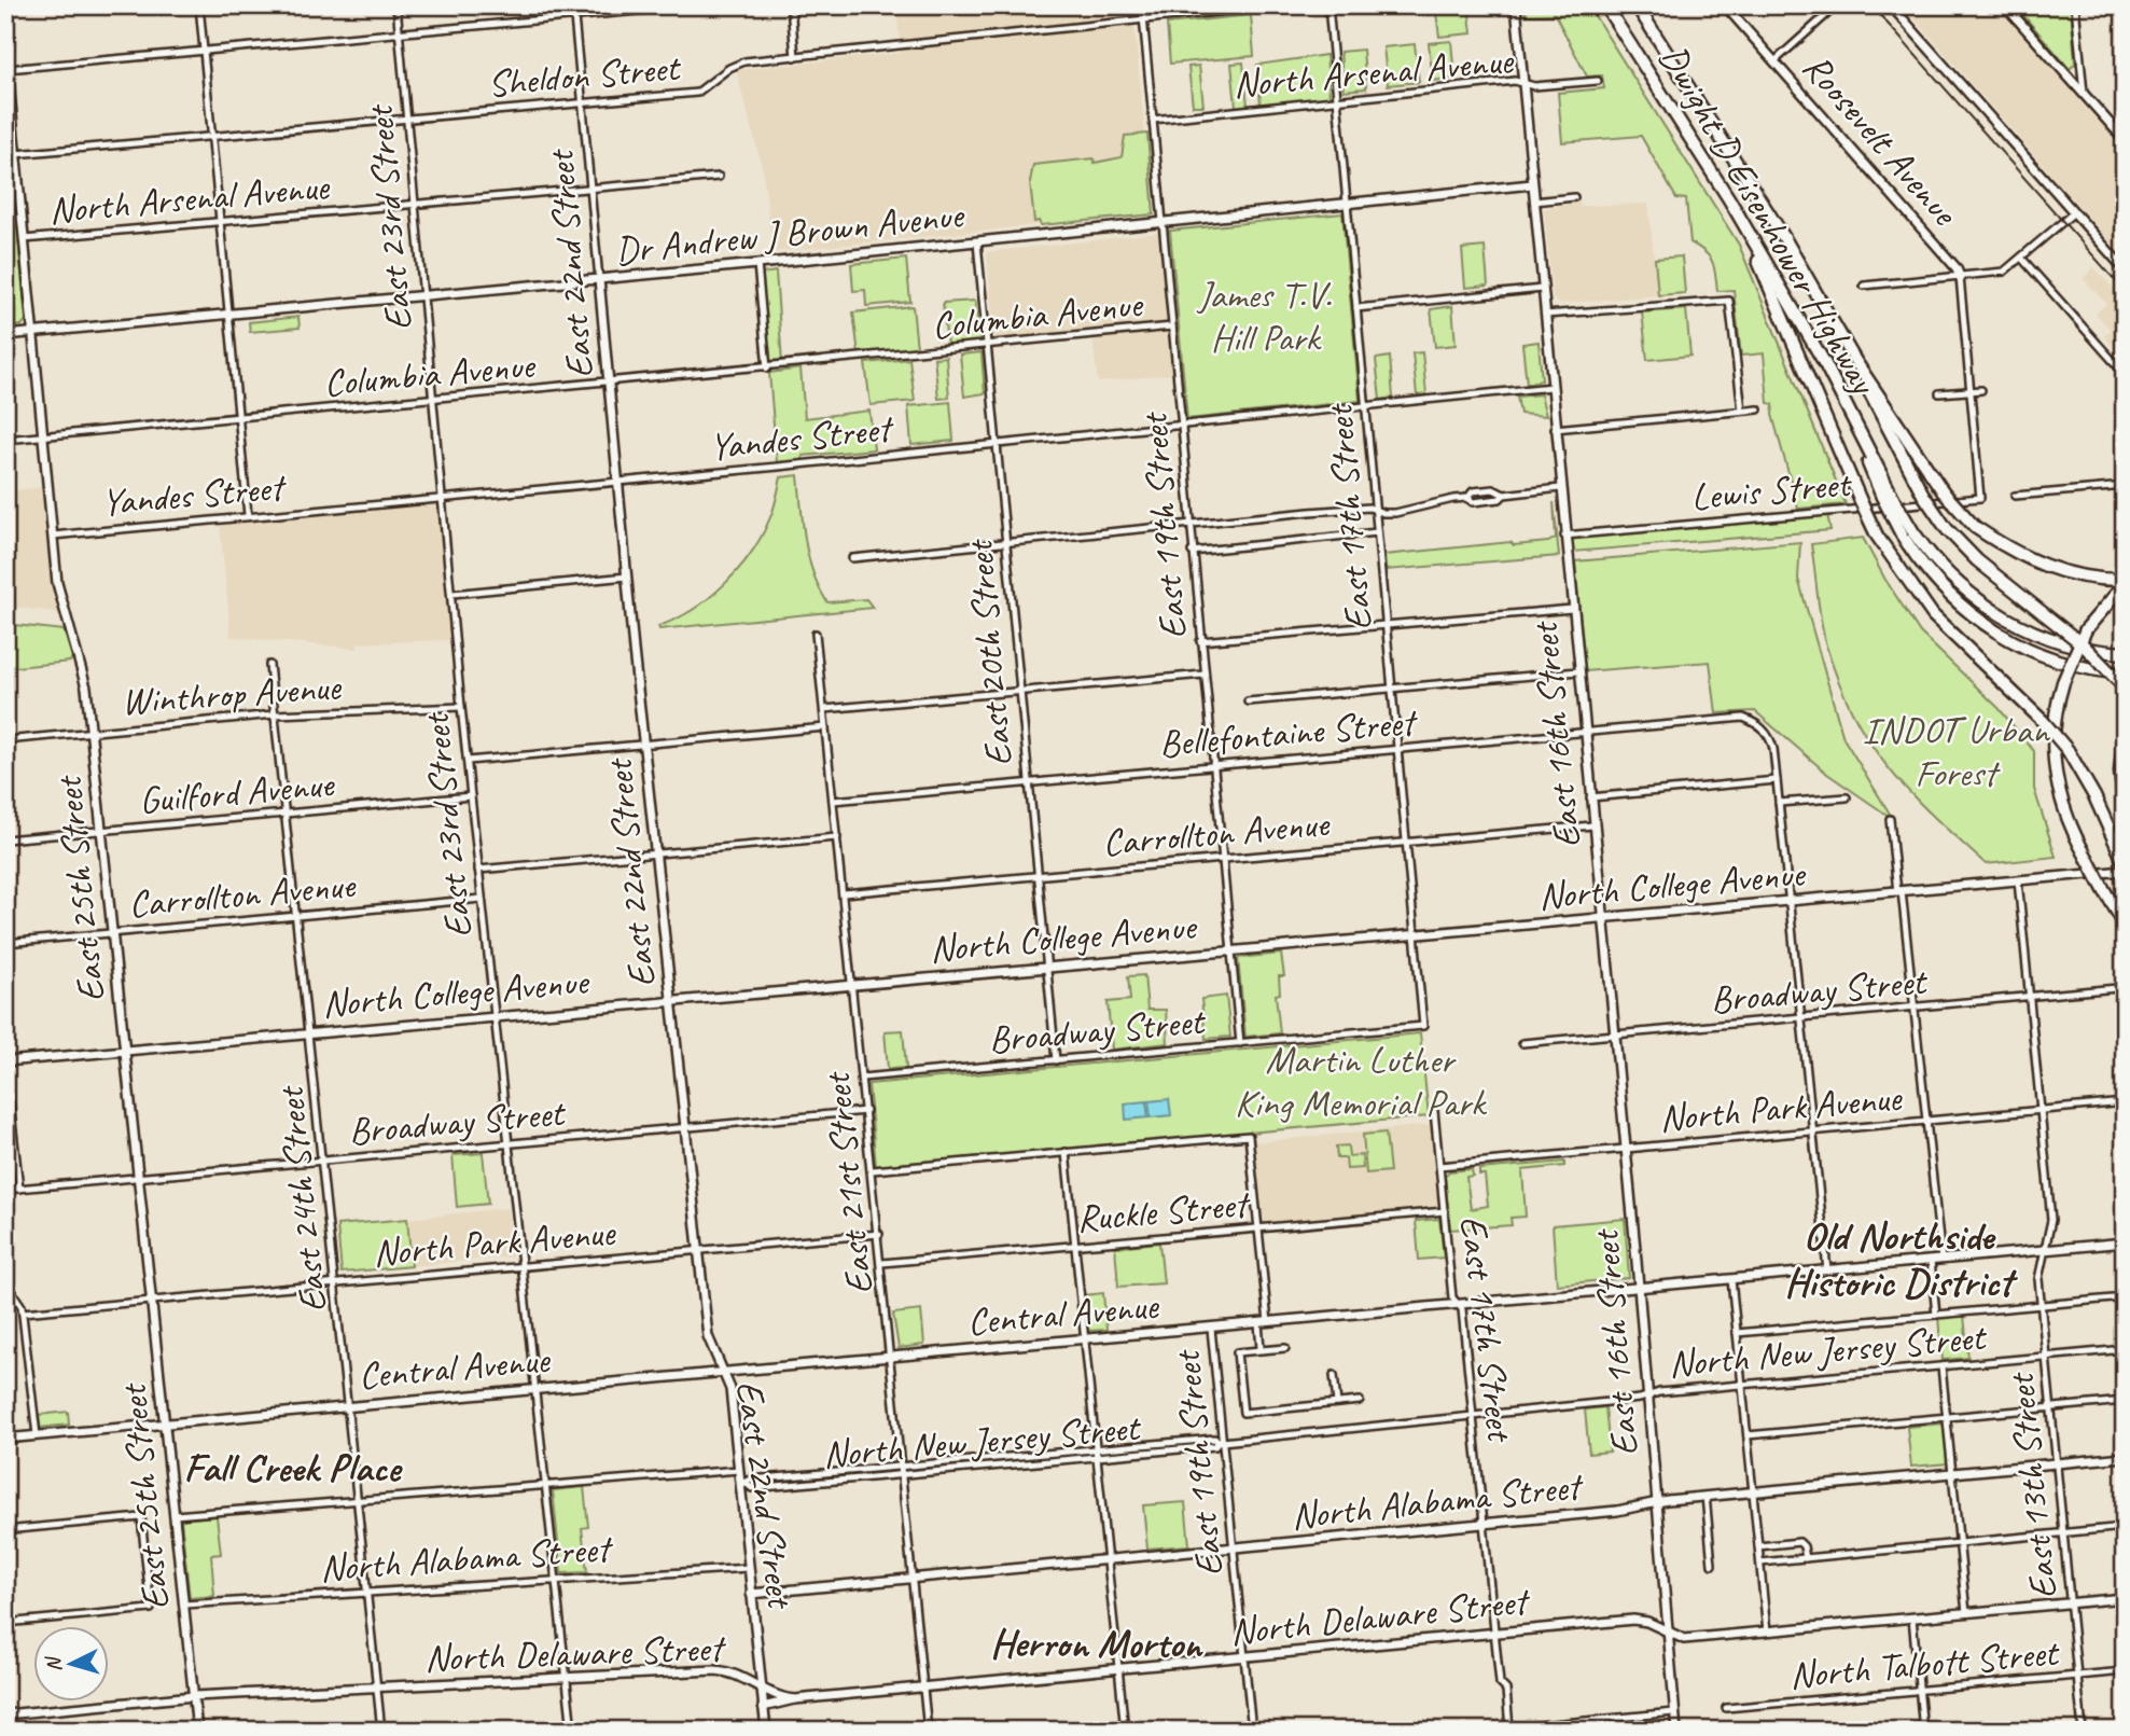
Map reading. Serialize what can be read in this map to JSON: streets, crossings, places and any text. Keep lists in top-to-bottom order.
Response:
{
  "streets": {
    "highway": ["Dwight D Eisenhower Highway"],
    "main road": [
      "Roosevelt Avenue",
      "Dr Andrew J Brown Avenue",
      "East 22nd Street",
      "East 16th Street",
      "North College Avenue",
      "East 25th Street",
      "Central Avenue",
      "North Alabama Street",
      "North Delaware Street"
    ],
    "street": [
      "North Arsenal Avenue",
      "Sheldon Street",
      "East 23rd Street",
      "Columbia Avenue",
      "Yandes Street",
      "Lewis Street",
      "East 17th Street",
      "East 19th Street",
      "East 20th Street",
      "Winthrop Avenue",
      "Bellefontaine Street",
      "Guilford Avenue",
      "Carrollton Avenue",
      "Broadway Street",
      "North Park Avenue",
      "East 21st Street",
      "East 24th Street",
      "Ruckle Street",
      "North New Jersey Street",
      "East 13th Street",
      "North Talbott Street"
    ]
  },
  "crossings": [
    ["North Arsenal Avenue", "East 23rd Street"],
    ["North Arsenal Avenue", "East 22nd Street"],
    ["North Arsenal Avenue", "East 17th Street"],
    ["North Arsenal Avenue", "East 19th Street"],
    ["North Arsenal Avenue", "East 16th Street"],
    ["North Arsenal Avenue", "East 25th Street"],
    ["Sheldon Street", "East 23rd Street"],
    ["Sheldon Street", "East 22nd Street"],
    ["Sheldon Street", "East 19th Street"],
    ["Sheldon Street", "East 25th Street"],
    ["East 23rd Street", "Dr Andrew J Brown Avenue"],
    ["East 23rd Street", "Columbia Avenue"],
    ["East 23rd Street", "Yandes Street"],
    ["East 23rd Street", "Winthrop Avenue"],
    ["East 23rd Street", "Guilford Avenue"],
    ["East 23rd Street", "Carrollton Avenue"],
    ["East 23rd Street", "North College Avenue"],
    ["East 23rd Street", "Broadway Street"],
    ["East 23rd Street", "North Park Avenue"],
    ["East 23rd Street", "Central Avenue"],
    ["East 23rd Street", "North Alabama Street"],
    ["East 23rd Street", "North Delaware Street"],
    ["Dr Andrew J Brown Avenue", "East 22nd Street"],
    ["Dr Andrew J Brown Avenue", "East 17th Street"],
    ["Dr Andrew J Brown Avenue", "East 19th Street"],
    ["Dr Andrew J Brown Avenue", "East 20th Street"],
    ["Dr Andrew J Brown Avenue", "East 16th Street"],
    ["Dr Andrew J Brown Avenue", "East 25th Street"],
    ["East 22nd Street", "Columbia Avenue"],
    ["East 22nd Street", "Yandes Street"],
    ["East 22nd Street", "North College Avenue"],
    ["East 22nd Street", "Broadway Street"],
    ["East 22nd Street", "North Park Avenue"],
    ["East 22nd Street", "Central Avenue"],
    ["East 22nd Street", "North New Jersey Street"],
    ["East 22nd Street", "North Alabama Street"],
    ["East 22nd Street", "North Delaware Street"],
    ["Columbia Avenue", "East 19th Street"],
    ["Columbia Avenue", "East 20th Street"],
    ["Columbia Avenue", "East 25th Street"],
    ["Yandes Street", "East 17th Street"],
    ["Yandes Street", "East 19th Street"],
    ["Yandes Street", "East 20th Street"],
    ["Yandes Street", "East 16th Street"],
    ["Yandes Street", "East 25th Street"],
    ["Lewis Street", "East 16th Street"],
    ["East 17th Street", "Bellefontaine Street"],
    ["East 17th Street", "Carrollton Avenue"],
    ["East 17th Street", "North College Avenue"],
    ["East 17th Street", "Broadway Street"],
    ["East 17th Street", "North Park Avenue"],
    ["East 17th Street", "Ruckle Street"],
    ["East 17th Street", "Central Avenue"],
    ["East 17th Street", "North New Jersey Street"],
    ["East 17th Street", "North Alabama Street"],
    ["East 17th Street", "North Delaware Street"],
    ["East 19th Street", "Bellefontaine Street"],
    ["East 19th Street", "Carrollton Avenue"],
    ["East 19th Street", "North College Avenue"],
    ["East 19th Street", "Broadway Street"],
    ["East 19th Street", "Central Avenue"],
    ["East 19th Street", "North New Jersey Street"],
    ["East 19th Street", "North Alabama Street"],
    ["East 19th Street", "North Delaware Street"],
    ["East 20th Street", "Bellefontaine Street"],
    ["East 20th Street", "Carrollton Avenue"],
    ["East 20th Street", "North College Avenue"],
    ["East 20th Street", "Broadway Street"],
    ["Winthrop Avenue", "East 25th Street"],
    ["Winthrop Avenue", "East 24th Street"],
    ["Bellefontaine Street", "East 16th Street"],
    ["Bellefontaine Street", "East 21st Street"],
    ["East 16th Street", "Carrollton Avenue"],
    ["East 16th Street", "North College Avenue"],
    ["East 16th Street", "Broadway Street"],
    ["East 16th Street", "North Park Avenue"],
    ["East 16th Street", "Central Avenue"],
    ["East 16th Street", "North New Jersey Street"],
    ["East 16th Street", "North Alabama Street"],
    ["East 16th Street", "North Delaware Street"],
    ["Guilford Avenue", "East 25th Street"],
    ["Guilford Avenue", "East 24th Street"],
    ["Carrollton Avenue", "East 25th Street"],
    ["Carrollton Avenue", "East 21st Street"],
    ["Carrollton Avenue", "East 24th Street"],
    ["North College Avenue", "East 25th Street"],
    ["North College Avenue", "East 21st Street"],
    ["North College Avenue", "East 24th Street"],
    ["North College Avenue", "East 13th Street"],
    ["East 25th Street", "Broadway Street"],
    ["East 25th Street", "North Park Avenue"],
    ["East 25th Street", "Central Avenue"],
    ["East 25th Street", "North Alabama Street"],
    ["East 25th Street", "North Delaware Street"],
    ["Broadway Street", "East 21st Street"],
    ["Broadway Street", "East 24th Street"],
    ["Broadway Street", "East 13th Street"],
    ["North Park Avenue", "East 21st Street"],
    ["North Park Avenue", "East 24th Street"],
    ["North Park Avenue", "East 13th Street"],
    ["East 21st Street", "Ruckle Street"],
    ["East 21st Street", "Central Avenue"],
    ["East 21st Street", "North New Jersey Street"],
    ["East 21st Street", "North Alabama Street"],
    ["East 21st Street", "North Delaware Street"],
    ["East 24th Street", "Central Avenue"],
    ["East 24th Street", "North Alabama Street"],
    ["East 24th Street", "North Delaware Street"],
    ["Central Avenue", "East 13th Street"],
    ["North New Jersey Street", "East 13th Street"],
    ["East 13th Street", "North Alabama Street"],
    ["East 13th Street", "North Delaware Street"],
    ["East 13th Street", "North Talbott Street"]
  ],
  "districts": ["Old Northside Historic District", "Fall Creek Place", "Herron Morton"],
  "parks": ["James T.V. Hill Park", "INDOT Urban Forest", "Martin Luther King Memorial Park"],
  "north": "left"
}
